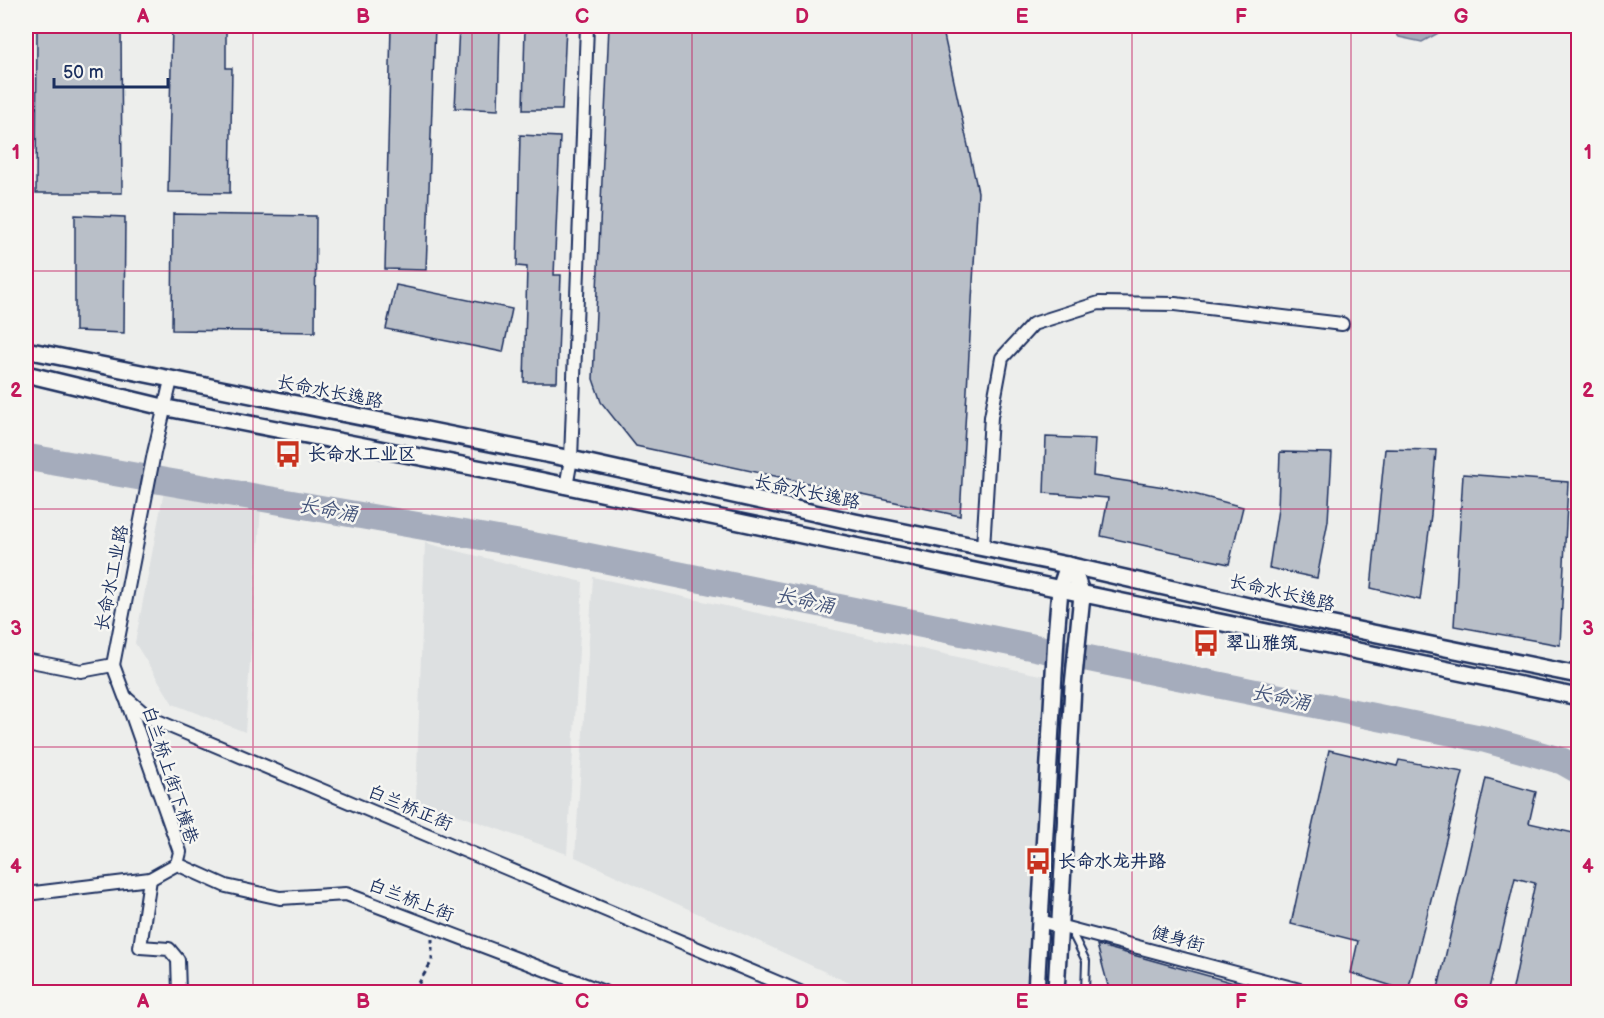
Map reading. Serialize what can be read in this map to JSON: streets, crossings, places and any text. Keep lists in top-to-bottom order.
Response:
{
  "streets": {
    "street": [
      "长命水长逸路",
      "长命水工业路",
      "白兰桥上街下横巷",
      "白兰桥正街",
      "白兰桥上街",
      "健身街"
    ]
  },
  "crossings": [
    ["长命水工业路", "白兰桥正街"],
    ["白兰桥上街下横巷", "白兰桥正街"],
    ["白兰桥上街下横巷", "白兰桥上街"]
  ],
  "water": ["长命涌"],
  "places": {
    "bus stop": ["长命水工业区", "翠山雅筑", "长命水龙井路"]
  },
  "scale_bar": "50 m",
  "grid": {
    "columns": [
      "A",
      "B",
      "C",
      "D",
      "E",
      "F",
      "G"
    ],
    "rows": [
      "1",
      "2",
      "3",
      "4"
    ]
  }
}
